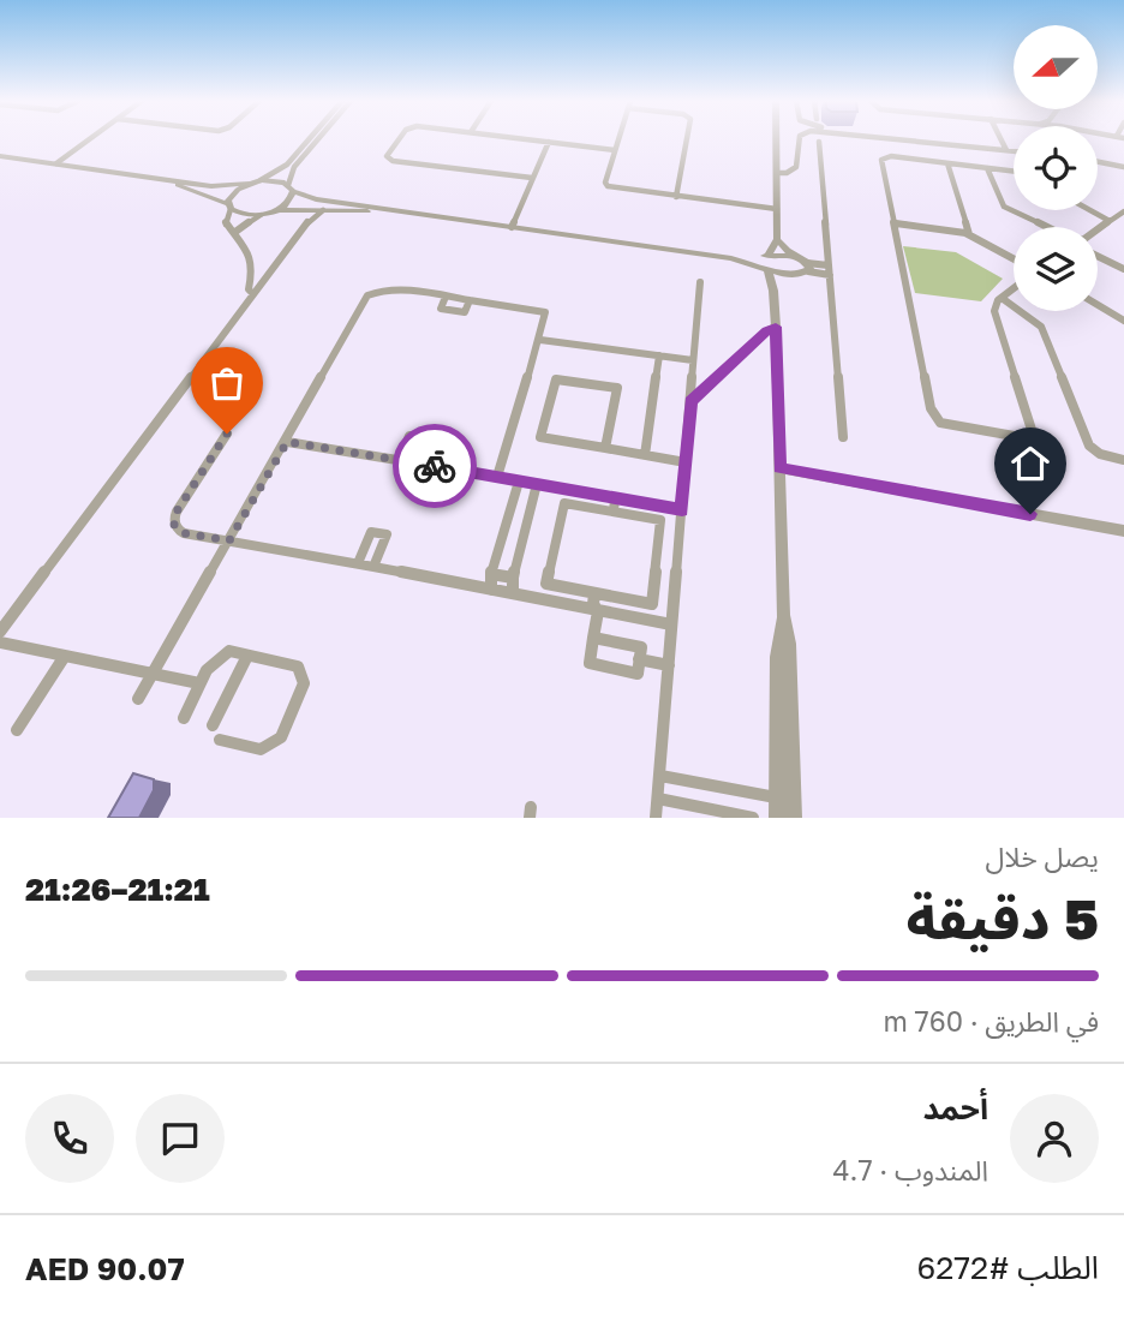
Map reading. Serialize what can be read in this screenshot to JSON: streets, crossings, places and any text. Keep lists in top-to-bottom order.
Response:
{
  "north": "left",
  "page": {
    "heading": ["5 دقيقة", "يصل خلال", "21:21–21:26"],
    "panel": [
      "أحمد",
      "المندوب · 4.7",
      "الطلب #6272",
      "AED 90.07"
    ],
    "bar": "في الطريق · 760 m"
  }
}
